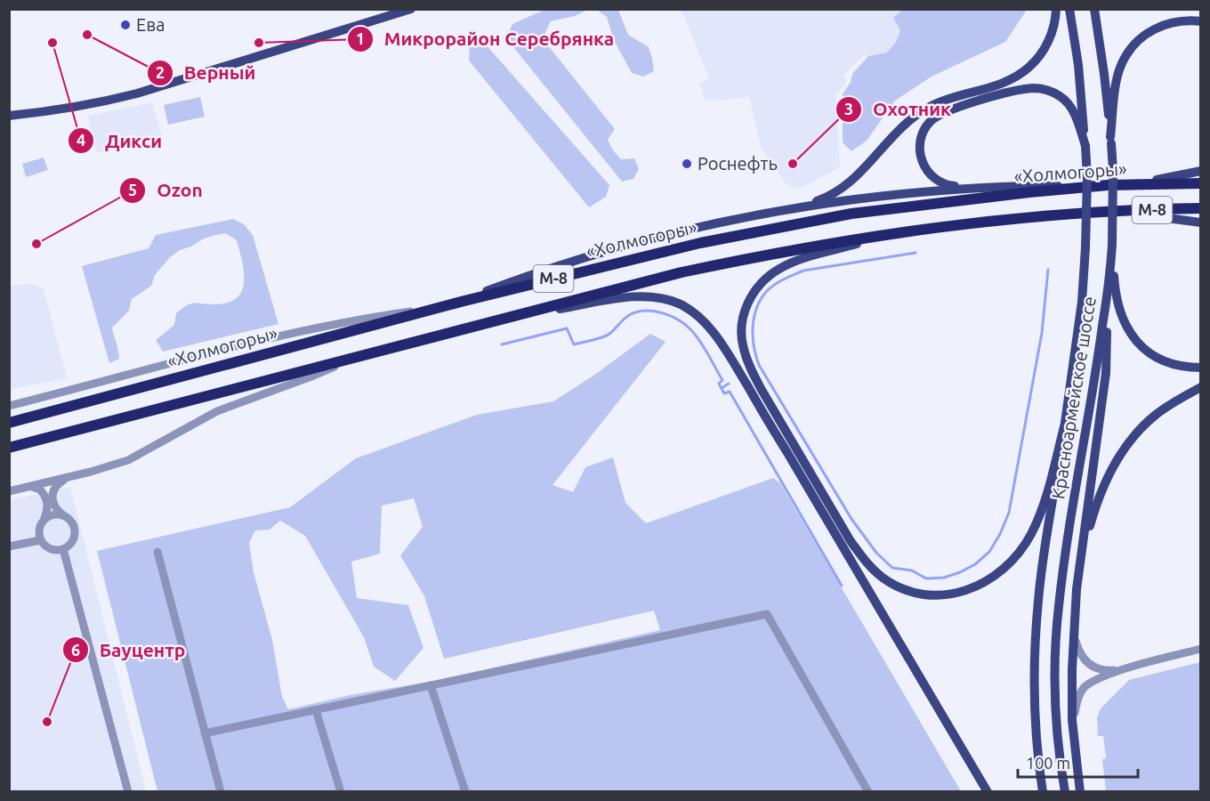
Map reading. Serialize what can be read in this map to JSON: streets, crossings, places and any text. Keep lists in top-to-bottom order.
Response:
{
  "streets": {
    "highway": ["«Холмогоры»", "М-8"],
    "main road": ["Красноармейское шоссе"]
  },
  "places": [
    "Ева",
    "Верный",
    "Дикси",
    "Микрорайон Серебрянка",
    "Роснефть",
    "Охотник",
    "Ozon",
    "Бауцентр"
  ],
  "scale_bar": "100 m"
}
